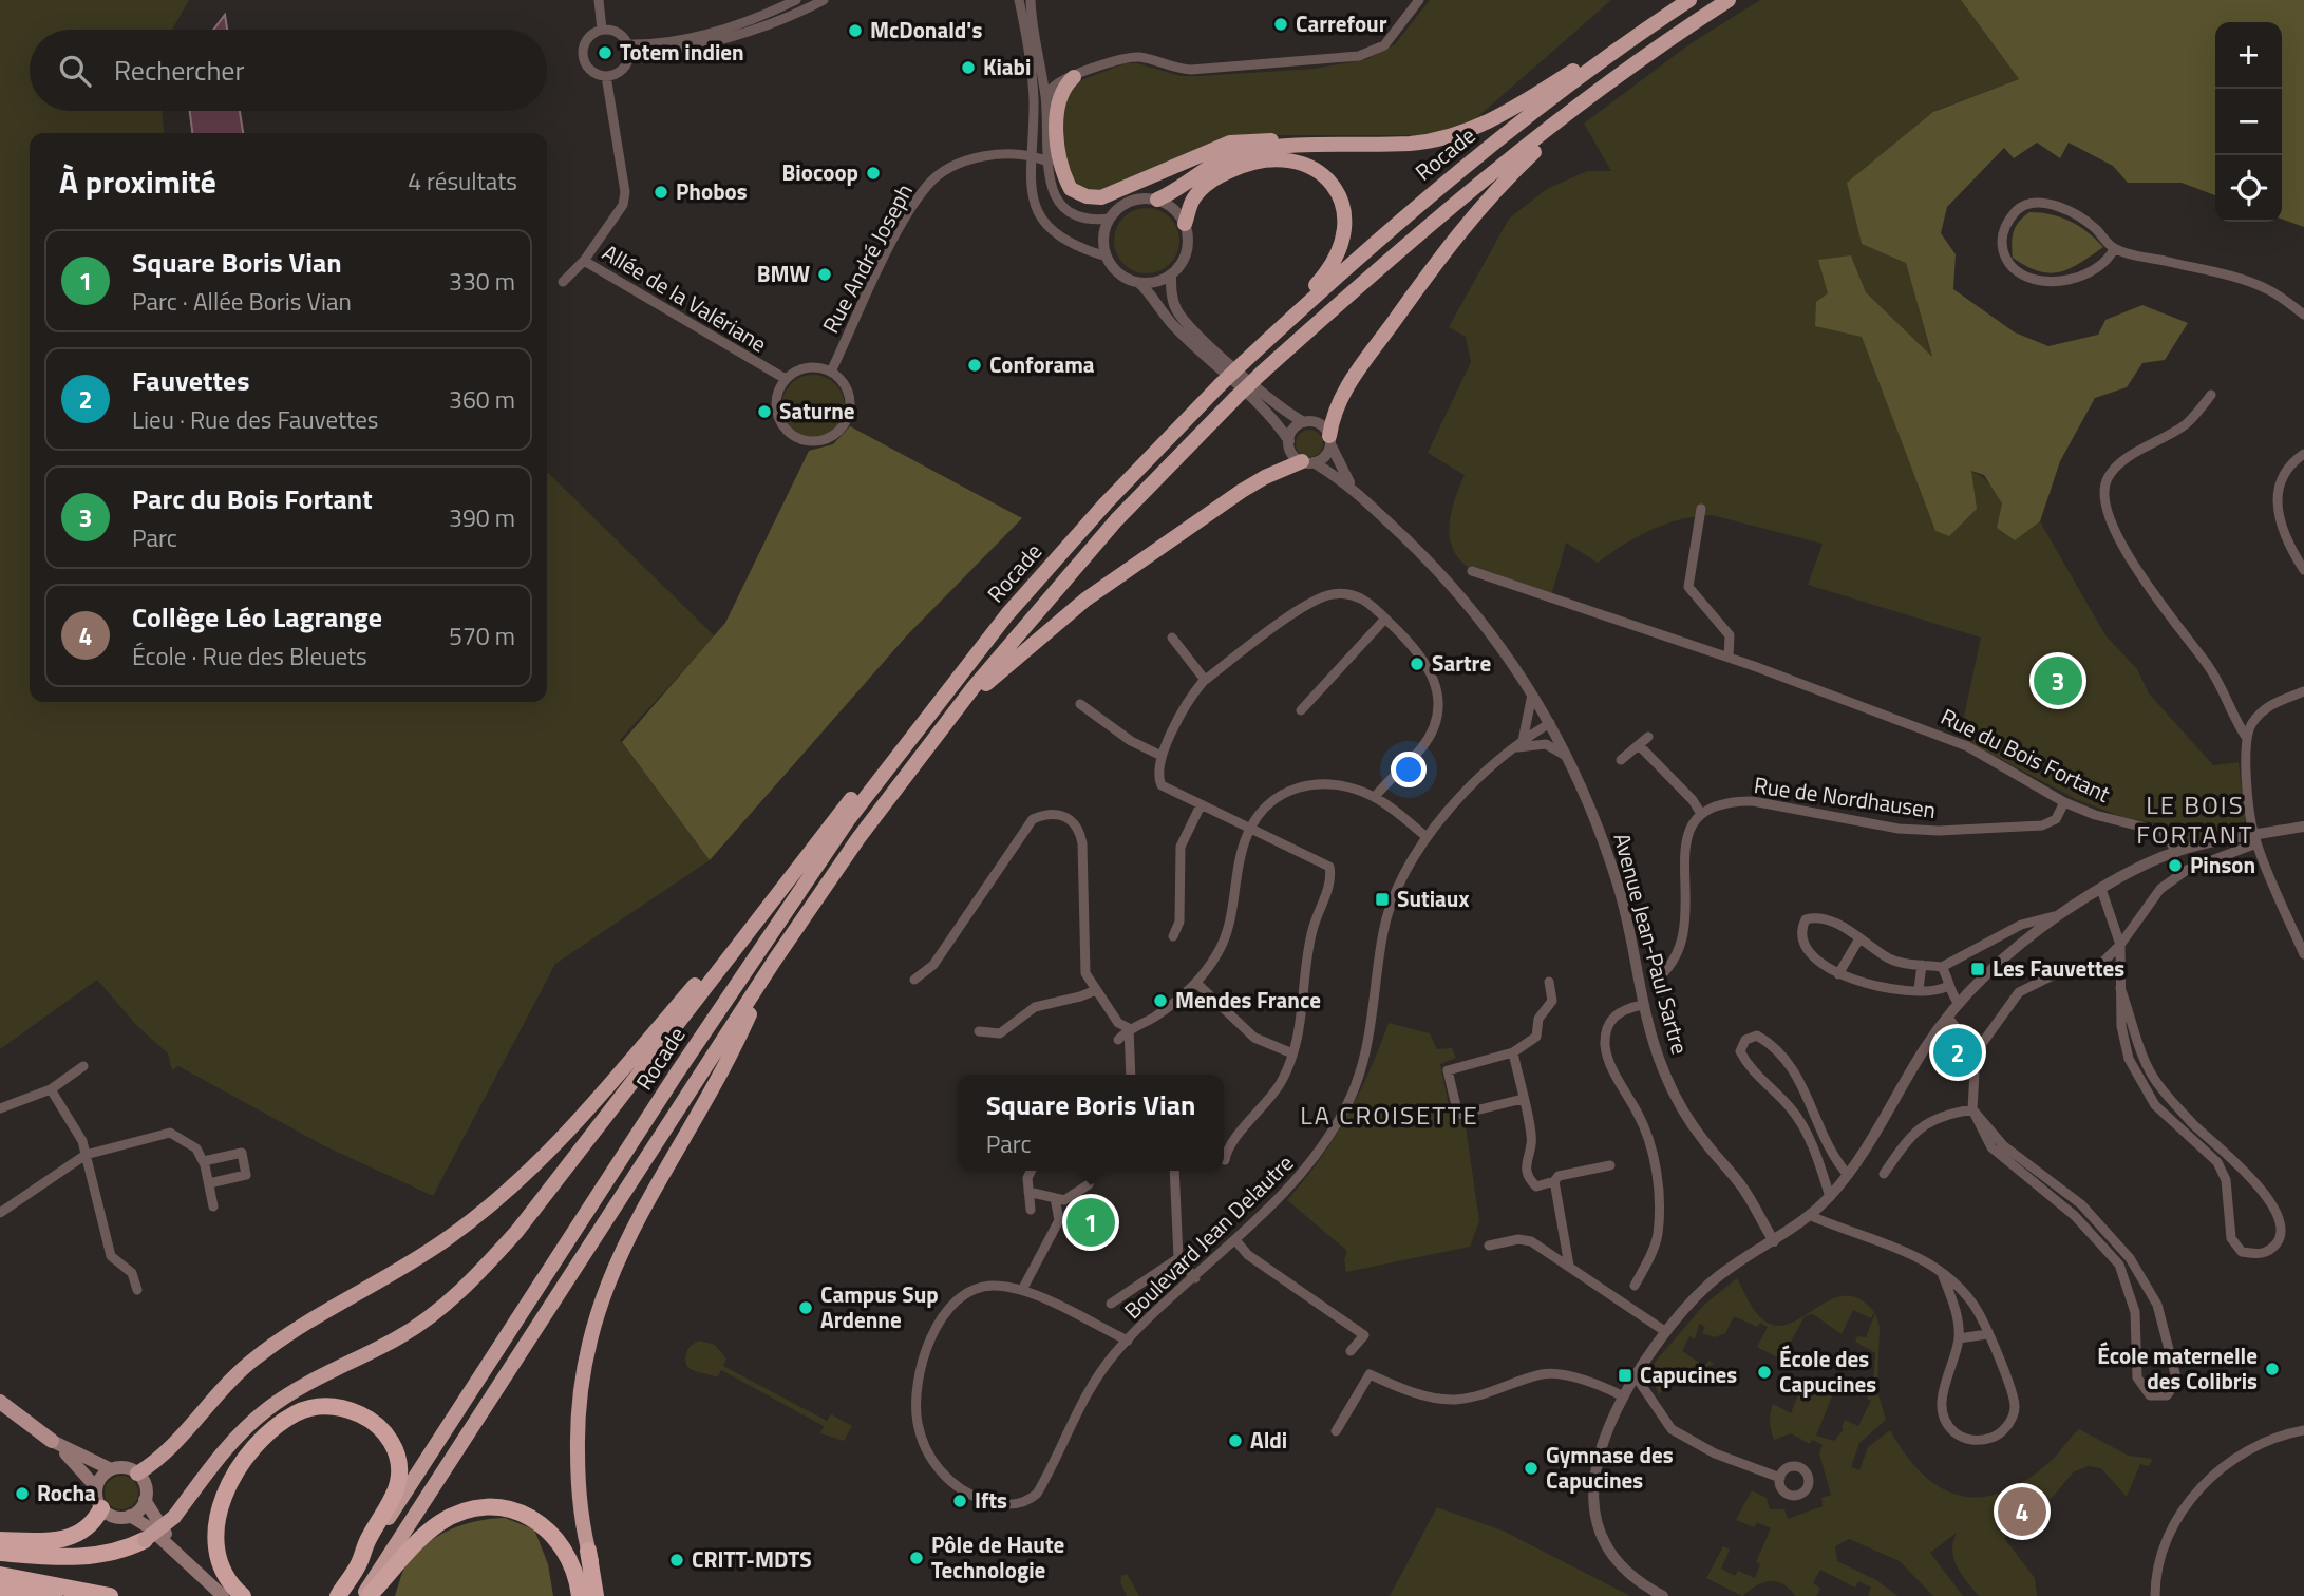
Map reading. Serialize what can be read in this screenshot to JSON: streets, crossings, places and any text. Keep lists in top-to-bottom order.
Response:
{
  "streets": {
    "highway": ["Rocade"],
    "street": [
      "Rue André Joseph",
      "Allée de la Valériane",
      "Rue du Bois Fortant",
      "Rue de Nordhausen",
      "Avenue Jean-Paul Sartre",
      "Boulevard Jean Delautre"
    ]
  },
  "crossings": [
    ["Rue André Joseph", "Allée de la Valériane"],
    ["Rue du Bois Fortant", "Rue de Nordhausen"],
    ["Avenue Jean-Paul Sartre", "Boulevard Jean Delautre"]
  ],
  "districts": ["LE BOIS FORTANT", "LA CROISETTE"],
  "places": {
    "other": [
      "Carrefour",
      "McDonald's",
      "Totem indien",
      "Kiabi",
      "Biocoop",
      "Phobos",
      "BMW",
      "Conforama",
      "Saturne",
      "Sartre",
      "Pinson",
      "Mendes France",
      "Campus Sup Ardenne",
      "École maternelle des Colibris",
      "École des Capucines",
      "Aldi",
      "Gymnase des Capucines",
      "Rocha",
      "Ifts",
      "Pôle de Haute Technologie",
      "CRITT-MDTS"
    ],
    "transit": ["Sutiaux", "Les Fauvettes", "Capucines"]
  },
  "page": {
    "map_buttons": ["+", "−"],
    "search": "Rechercher",
    "heading": ["À proximité", "4 résultats"],
    "list": [
      {
        "mark": "1",
        "name": "Square Boris Vian",
        "note": "Parc · Allée Boris Vian",
        "value": "330 m"
      },
      {
        "mark": "2",
        "name": "Fauvettes",
        "note": "Lieu · Rue des Fauvettes",
        "value": "360 m"
      },
      {
        "mark": "3",
        "name": "Parc du Bois Fortant",
        "note": "Parc",
        "value": "390 m"
      },
      {
        "mark": "4",
        "name": "Collège Léo Lagrange",
        "note": "École · Rue des Bleuets",
        "value": "570 m"
      }
    ],
    "pins": [
      "3",
      "2",
      "1",
      "4"
    ],
    "popup": ["Square Boris Vian", "Parc"]
  }
}
